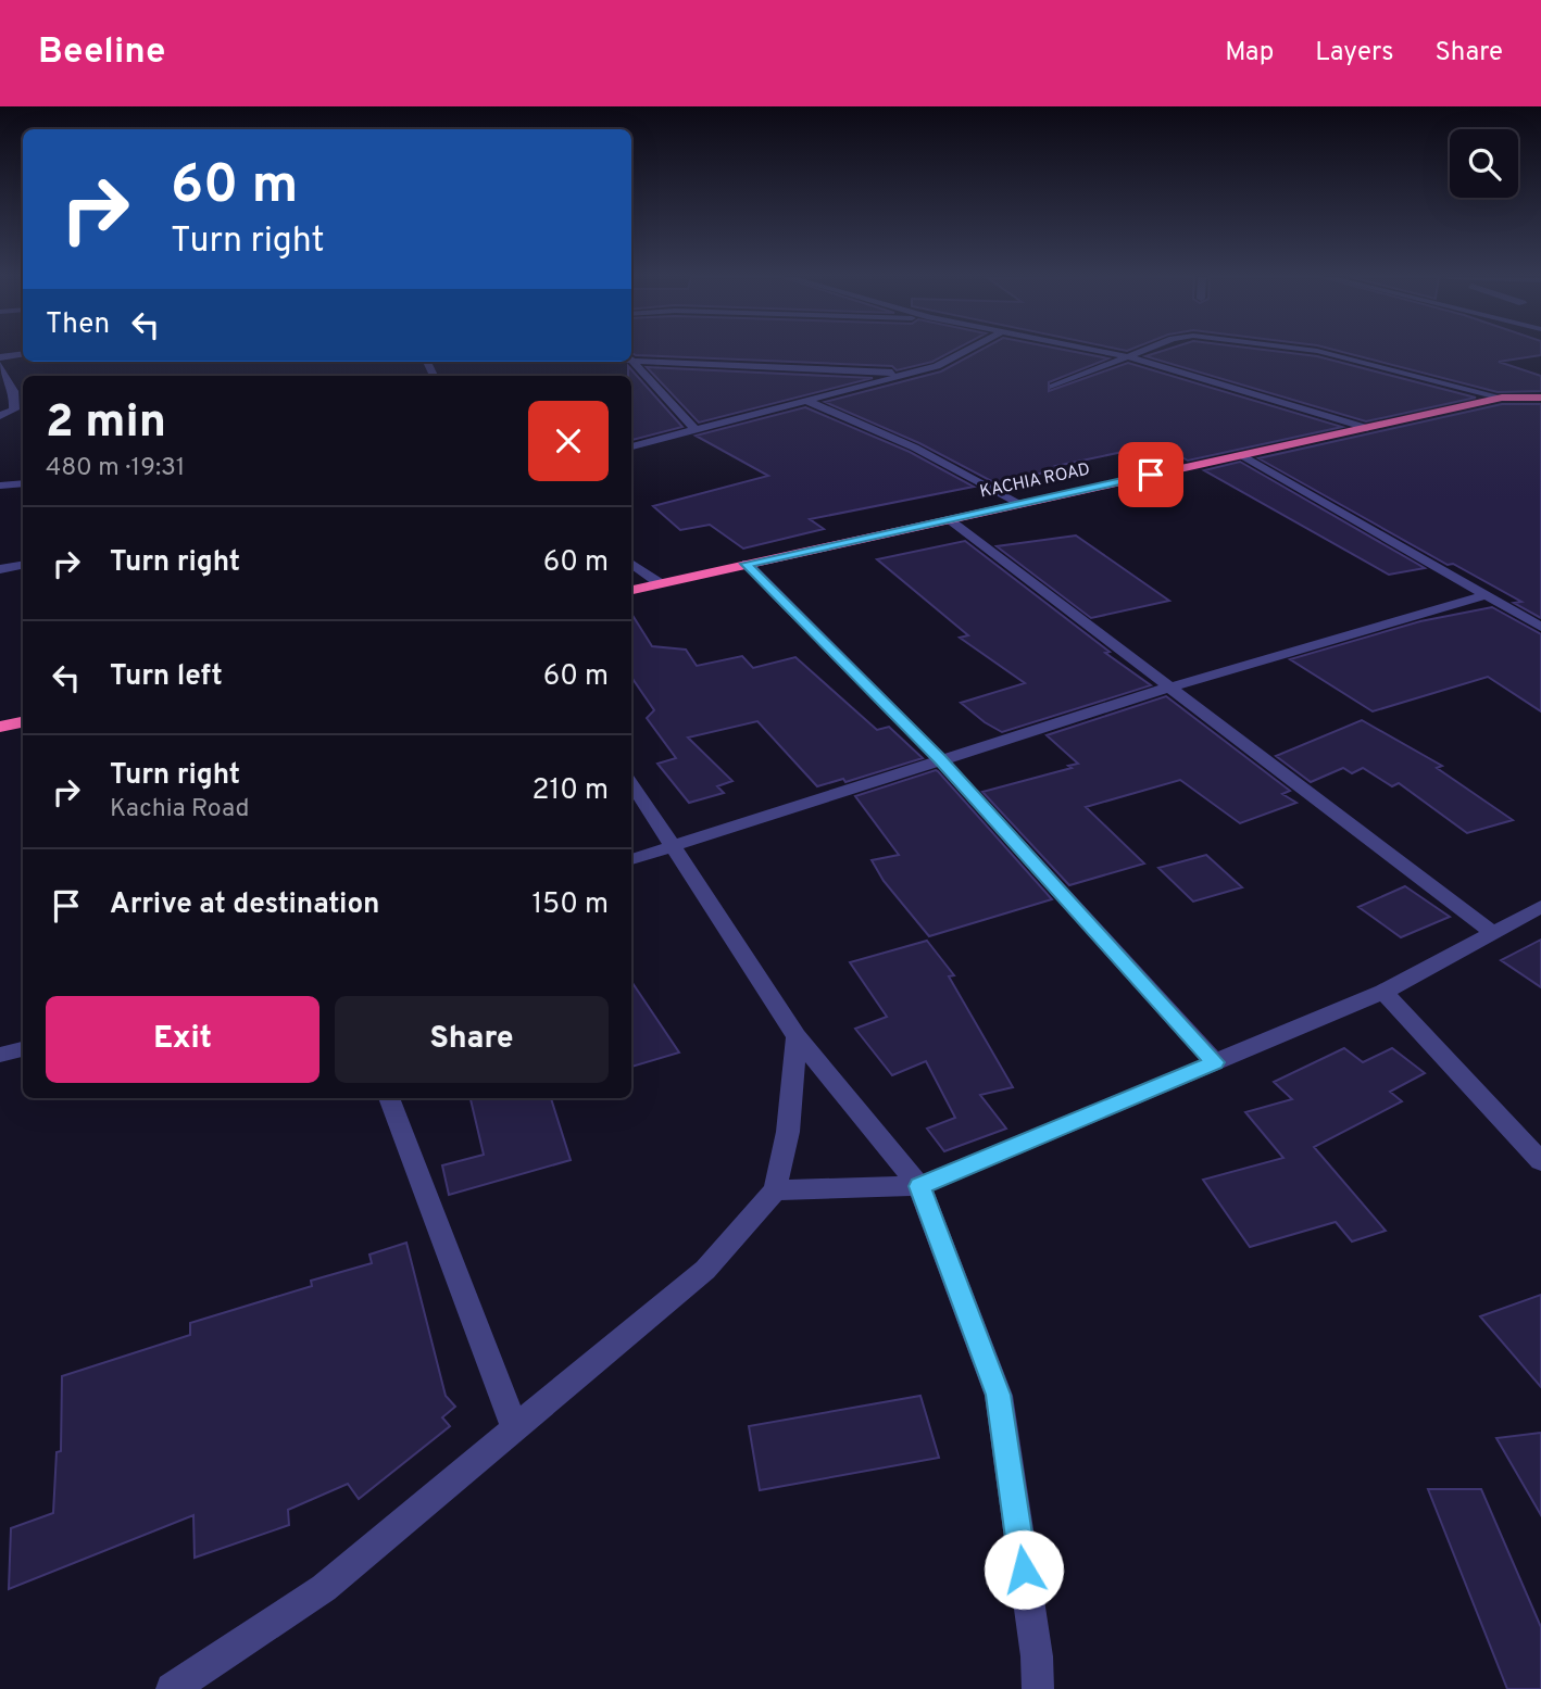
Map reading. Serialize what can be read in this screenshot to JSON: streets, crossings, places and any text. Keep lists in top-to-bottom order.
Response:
{
  "streets": {
    "highway": ["KACHIA ROAD"]
  },
  "page": {
    "header": "Beeline",
    "nav": ["Map", "Layers", "Share"],
    "turn": ["60 m", "Turn right"],
    "then": "Then",
    "heading": ["2 min", "480 m · 19:31"],
    "list": [
      {
        "name": "Turn right",
        "value": "60 m"
      },
      {
        "name": "Turn left",
        "value": "60 m"
      },
      {
        "name": "Turn right",
        "note": "Kachia Road",
        "value": "210 m"
      },
      {
        "name": "Arrive at destination",
        "value": "150 m"
      }
    ],
    "buttons": ["Exit", "Share"]
  }
}
